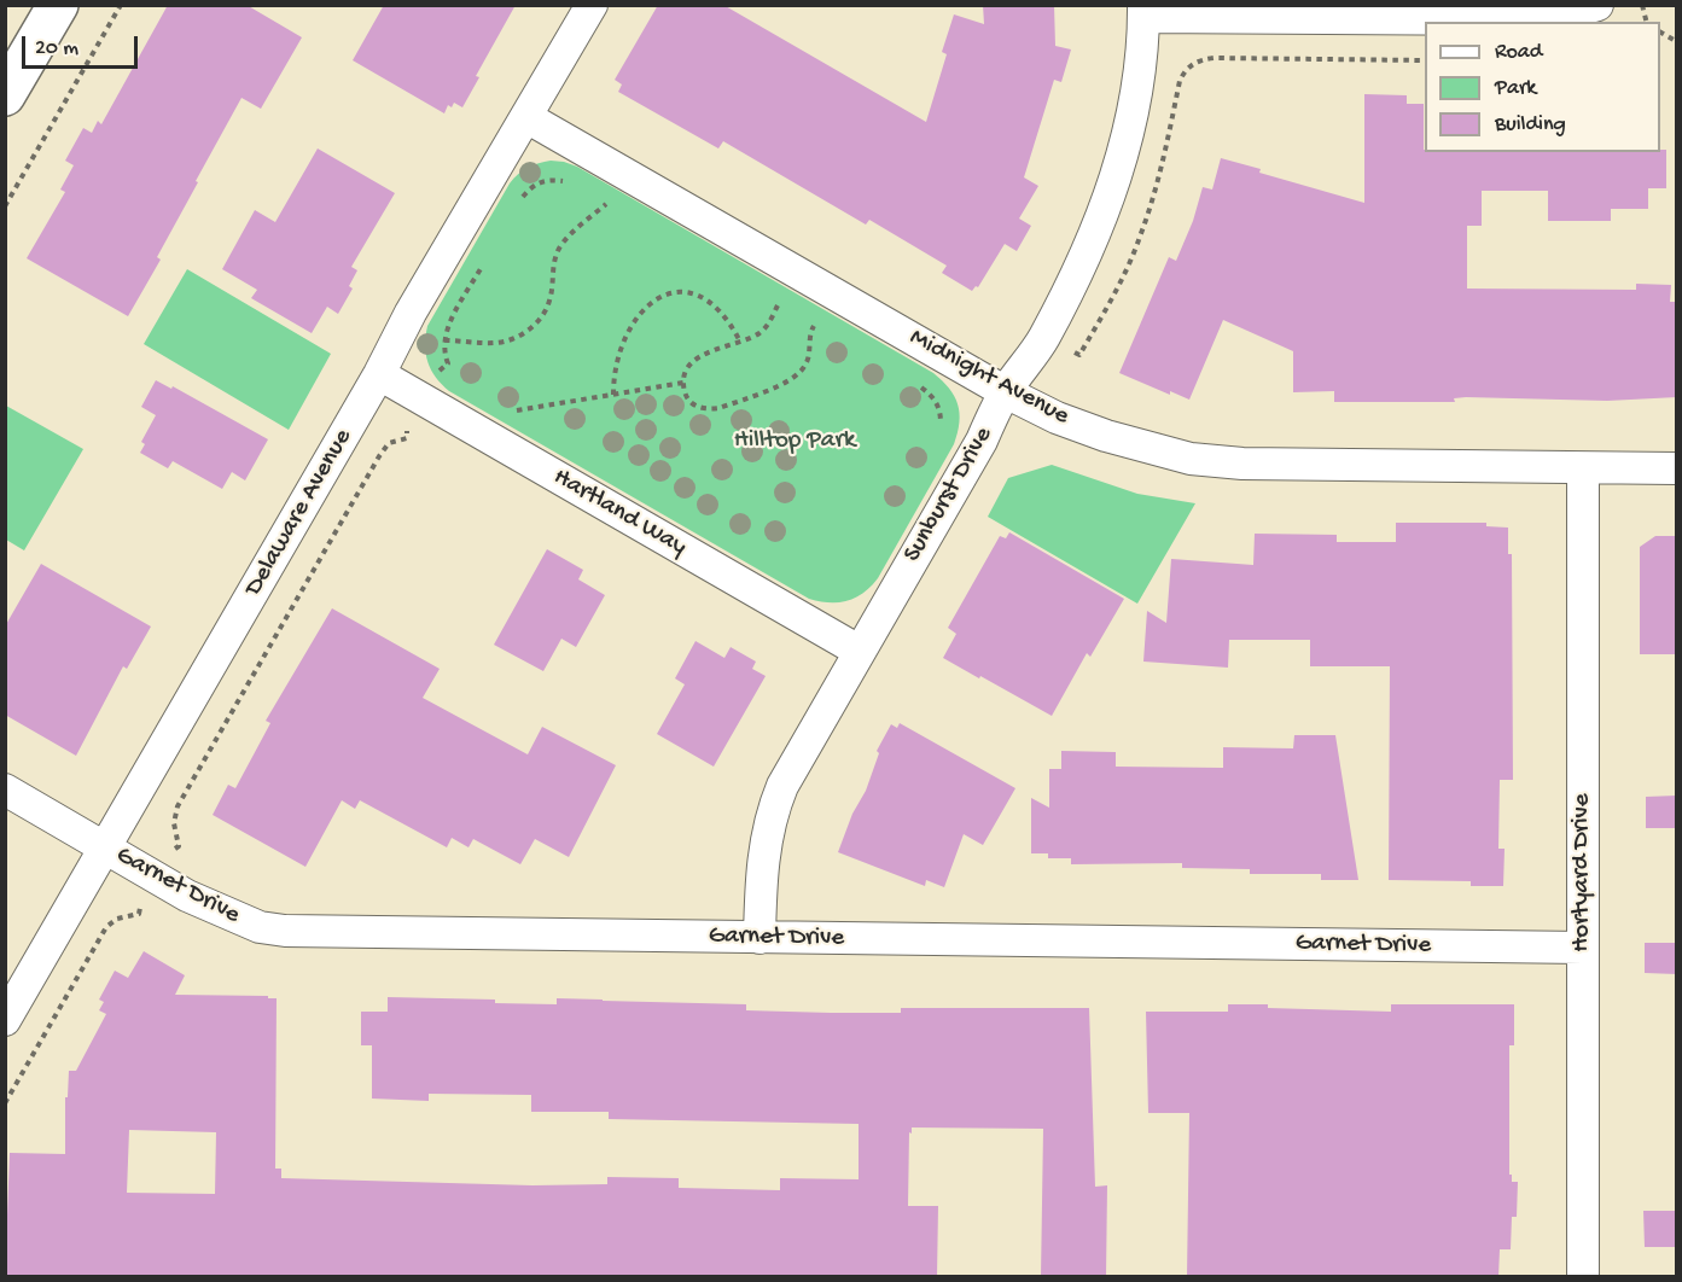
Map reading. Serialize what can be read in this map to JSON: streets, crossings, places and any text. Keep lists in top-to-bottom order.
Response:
{
  "streets": {
    "street": [
      "Midnight Avenue",
      "Sunburst Drive",
      "Delaware Avenue",
      "Hartland Way",
      "Hortyard Drive",
      "Garnet Drive"
    ]
  },
  "crossings": [
    ["Midnight Avenue", "Sunburst Drive"],
    ["Midnight Avenue", "Delaware Avenue"],
    ["Midnight Avenue", "Hortyard Drive"],
    ["Sunburst Drive", "Hartland Way"],
    ["Sunburst Drive", "Garnet Drive"],
    ["Delaware Avenue", "Hartland Way"],
    ["Delaware Avenue", "Garnet Drive"],
    ["Hortyard Drive", "Garnet Drive"]
  ],
  "parks": ["Hilltop Park"],
  "legend": ["Road", "Park", "Building"],
  "scale_bar": "20 m"
}
